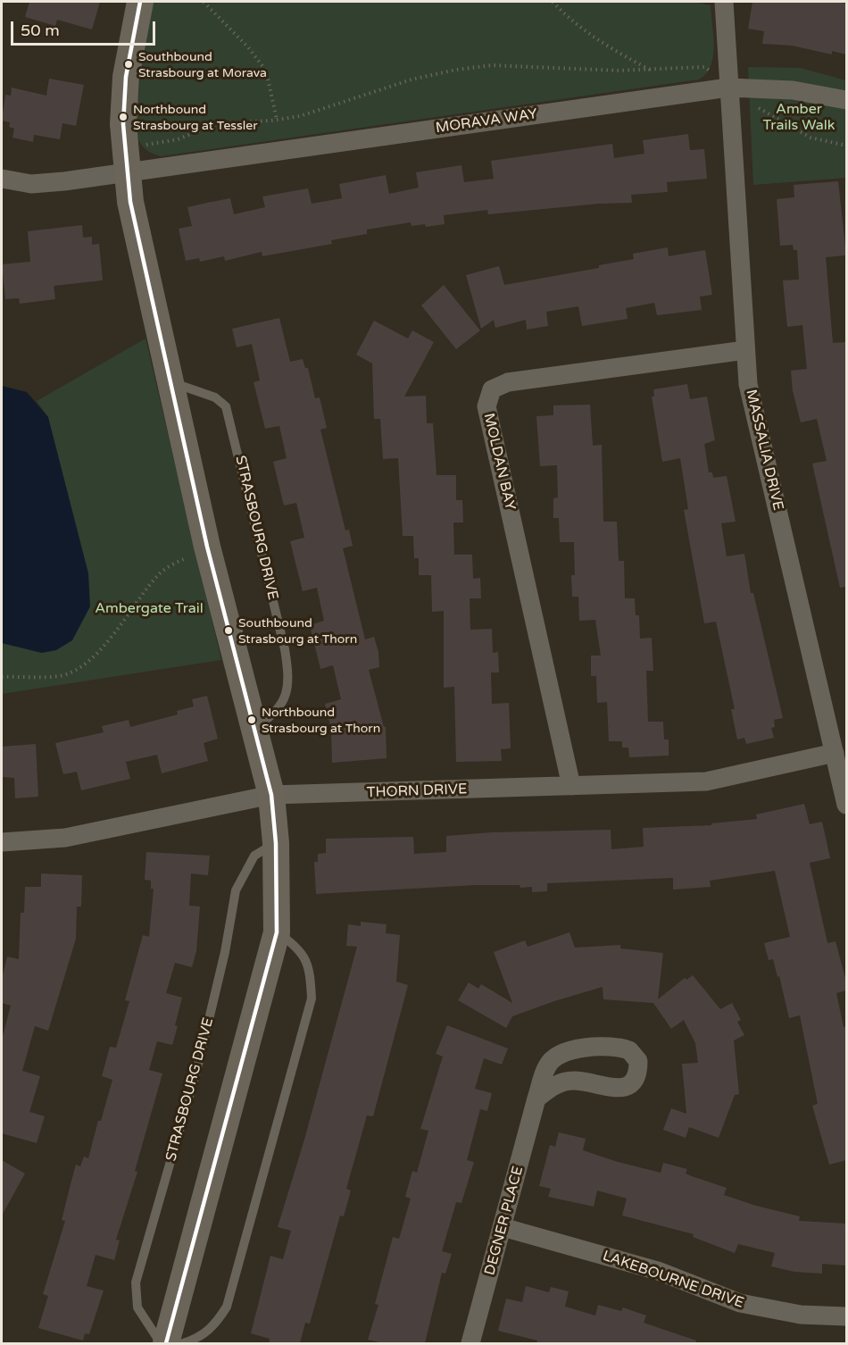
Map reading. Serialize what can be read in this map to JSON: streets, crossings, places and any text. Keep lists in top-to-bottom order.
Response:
{
  "streets": {
    "street": [
      "MORAVA WAY",
      "MASSALIA DRIVE",
      "MOLDAN BAY",
      "THORN DRIVE",
      "DEGNER PLACE",
      "LAKEBOURNE DRIVE"
    ],
    "lane": ["STRASBOURG DRIVE"]
  },
  "crossings": [
    ["MORAVA WAY", "MASSALIA DRIVE"],
    ["MASSALIA DRIVE", "MOLDAN BAY"],
    ["MASSALIA DRIVE", "THORN DRIVE"],
    ["MOLDAN BAY", "THORN DRIVE"],
    ["DEGNER PLACE", "LAKEBOURNE DRIVE"]
  ],
  "parks": ["Amber Trails Walk", "Ambergate Trail"],
  "places": [
    "Southbound Strasbourg at Morava",
    "Northbound Strasbourg at Tessler",
    "Southbound Strasbourg at Thorn",
    "Northbound Strasbourg at Thorn"
  ],
  "scale_bar": "50 m"
}
